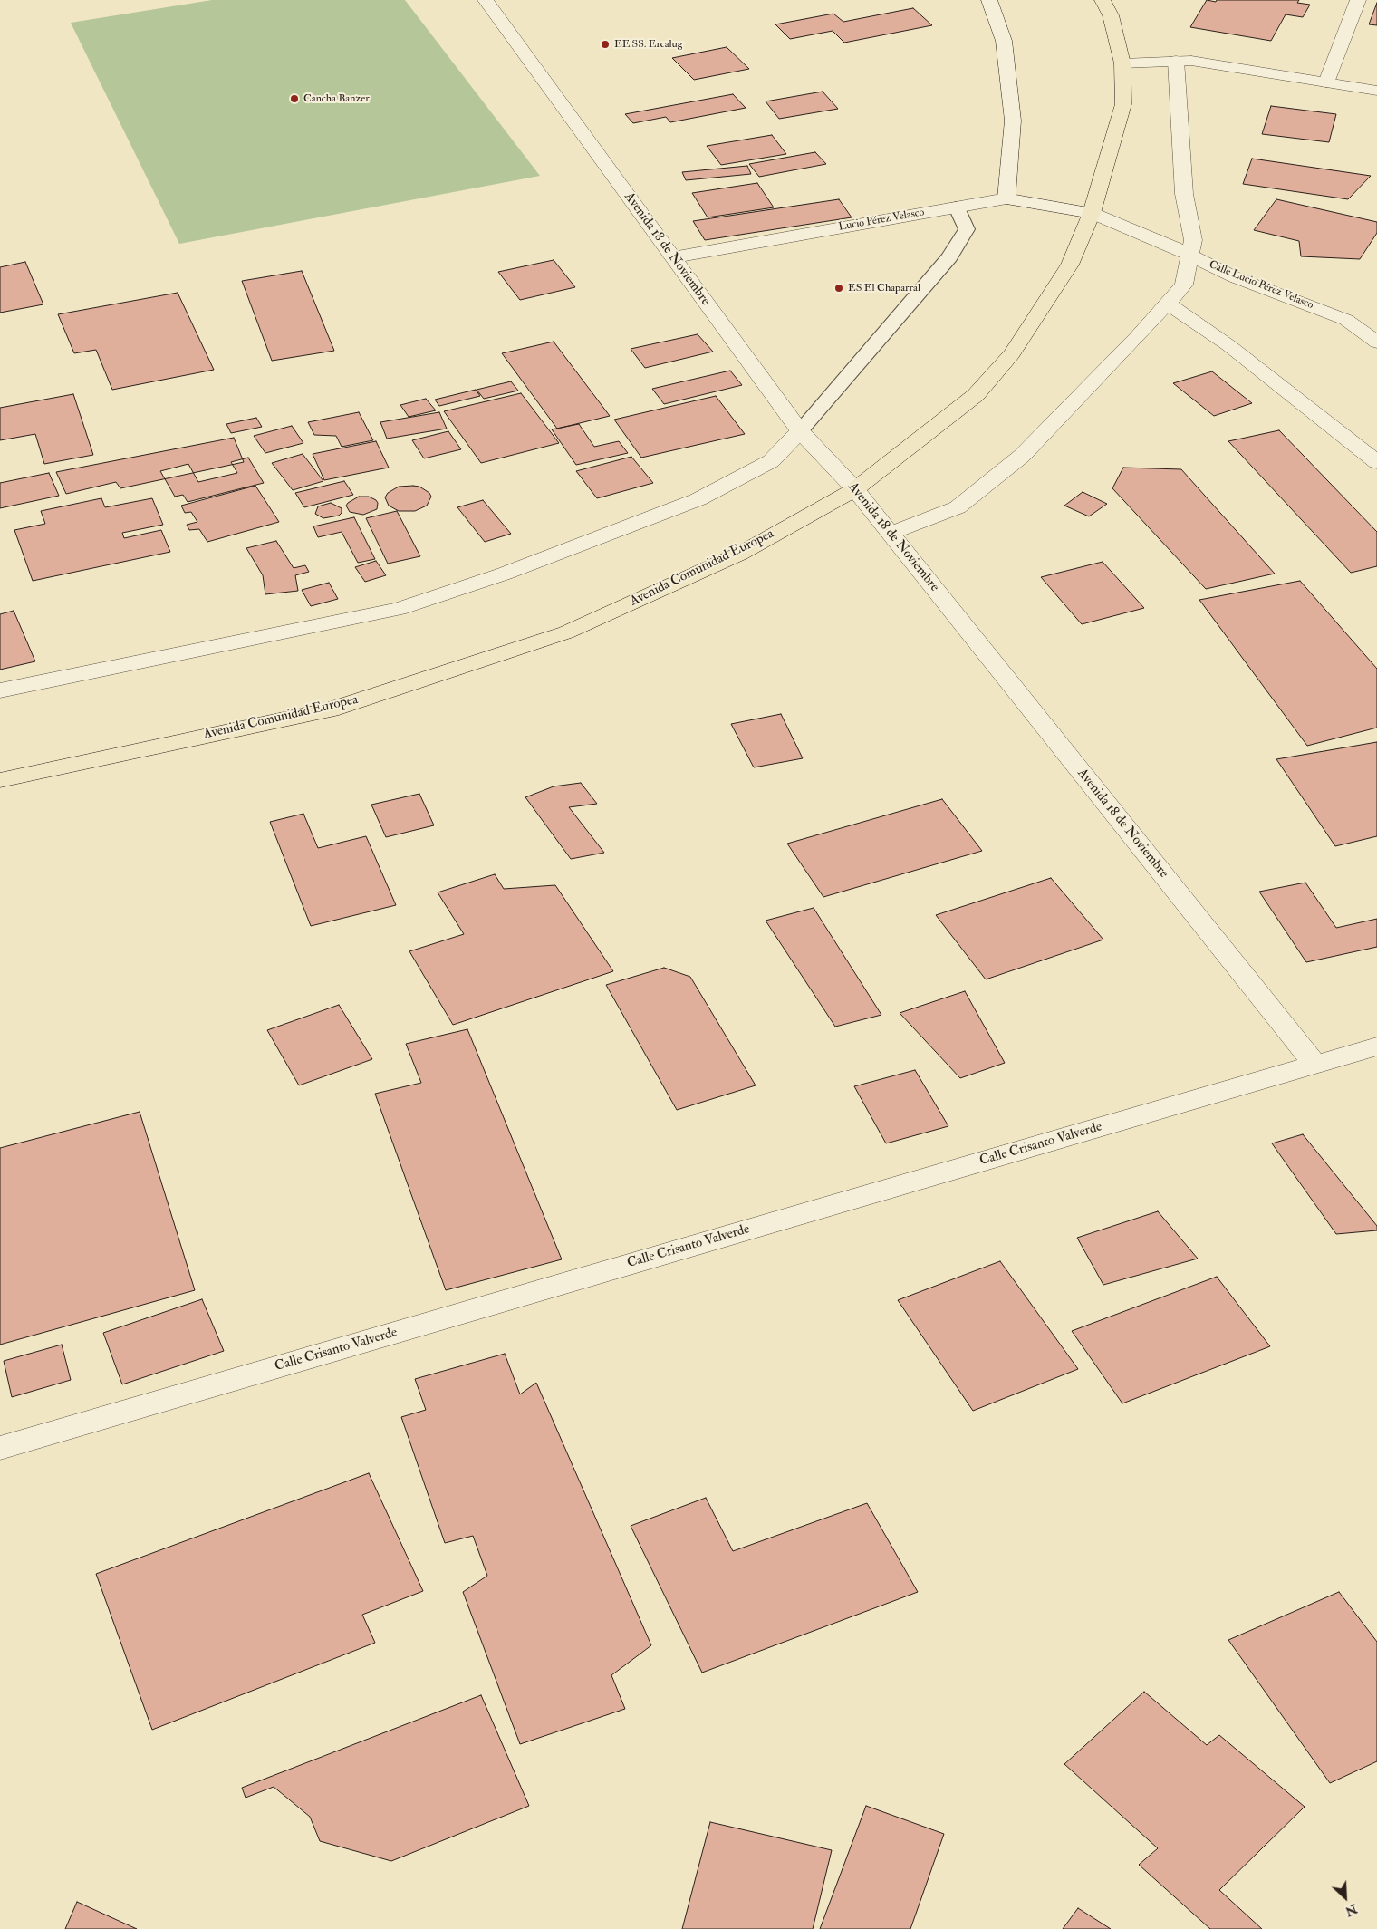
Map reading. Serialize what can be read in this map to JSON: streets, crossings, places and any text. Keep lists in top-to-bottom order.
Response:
{
  "streets": {
    "main road": ["Avenida Comunidad Europea"],
    "street": [
      "Lucio Pérez Velasco",
      "Avenida 18 de Noviembre",
      "Calle Lucio Pérez Velasco",
      "Calle Crisanto Valverde"
    ]
  },
  "crossings": [
    ["Lucio Pérez Velasco", "Avenida 18 de Noviembre"],
    ["Lucio Pérez Velasco", "Calle Lucio Pérez Velasco"],
    ["Lucio Pérez Velasco", "Avenida Comunidad Europea"],
    ["Avenida 18 de Noviembre", "Avenida Comunidad Europea"],
    ["Avenida 18 de Noviembre", "Calle Crisanto Valverde"],
    ["Calle Lucio Pérez Velasco", "Avenida Comunidad Europea"]
  ],
  "places": ["EE.SS. Ercalug", "Cancha Banzer", "ES El Chaparral"],
  "north": "bottom right"
}
